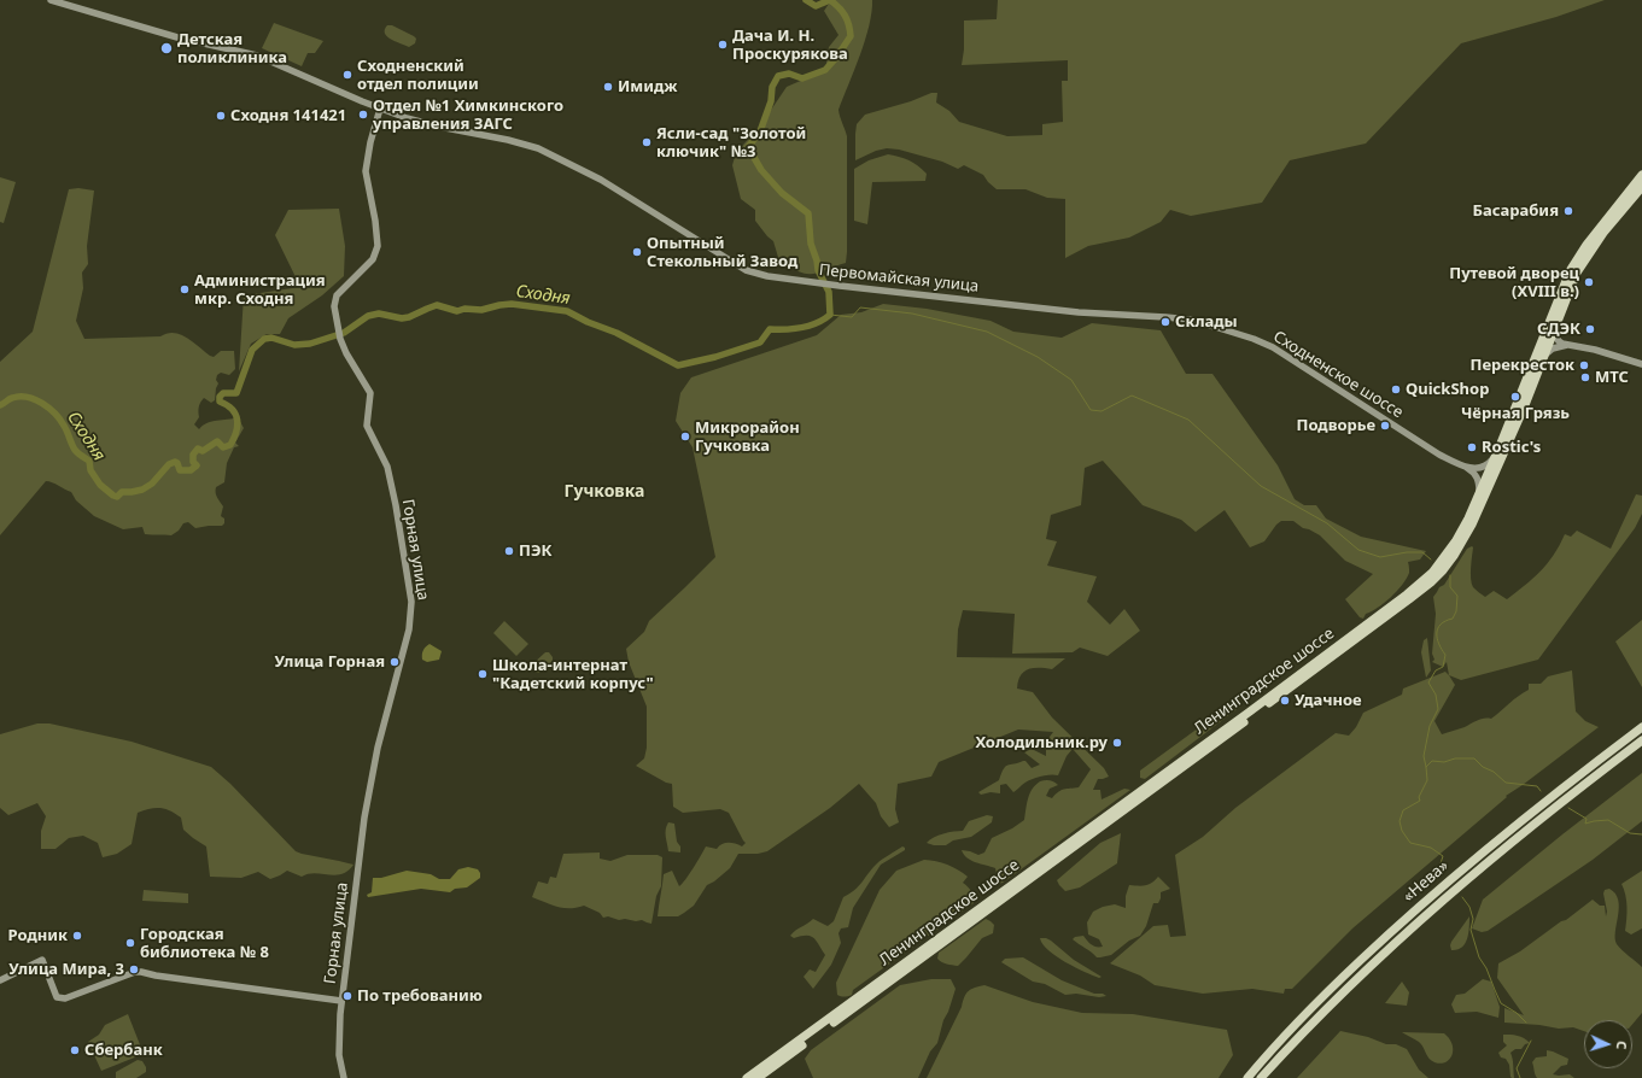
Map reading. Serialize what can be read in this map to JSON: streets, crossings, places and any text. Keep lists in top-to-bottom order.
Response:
{
  "streets": {
    "highway": ["Ленинградское шоссе", "«Нева»"],
    "main road": ["Первомайская улица", "Сходненское шоссе", "Горная улица"]
  },
  "crossings": [
    ["Первомайская улица", "Сходненское шоссе"],
    ["Первомайская улица", "Горная улица"],
    ["Сходненское шоссе", "Ленинградское шоссе"]
  ],
  "districts": ["Гучковка"],
  "water": ["Сходня"],
  "places": [
    "Дача И. Н. Проскурякова",
    "Детская поликлиника",
    "Сходненский отдел полиции",
    "Имидж",
    "Отдел №1 Химкинского управления ЗАГС",
    "Сходня 141421",
    "Ясли-сад \"Золотой ключик\" №3",
    "Басарабия",
    "Опытный Стекольный Завод",
    "Путевой дворец (XVIII в.)",
    "Администрация мкр. Сходня",
    "Склады",
    "СДЭК",
    "Перекресток",
    "МТС",
    "QuickShop",
    "Чёрная Грязь",
    "Подворье",
    "Микрорайон Гучковка",
    "Rostic's",
    "ПЭК",
    "Улица Горная",
    "Школа-интернат \"Кадетский корпус\"",
    "Удачное",
    "Холодильник.ру",
    "Родник",
    "Городская библиотека № 8",
    "Улица Мира, 3",
    "По требованию",
    "Сбербанк"
  ],
  "north": "right"
}
